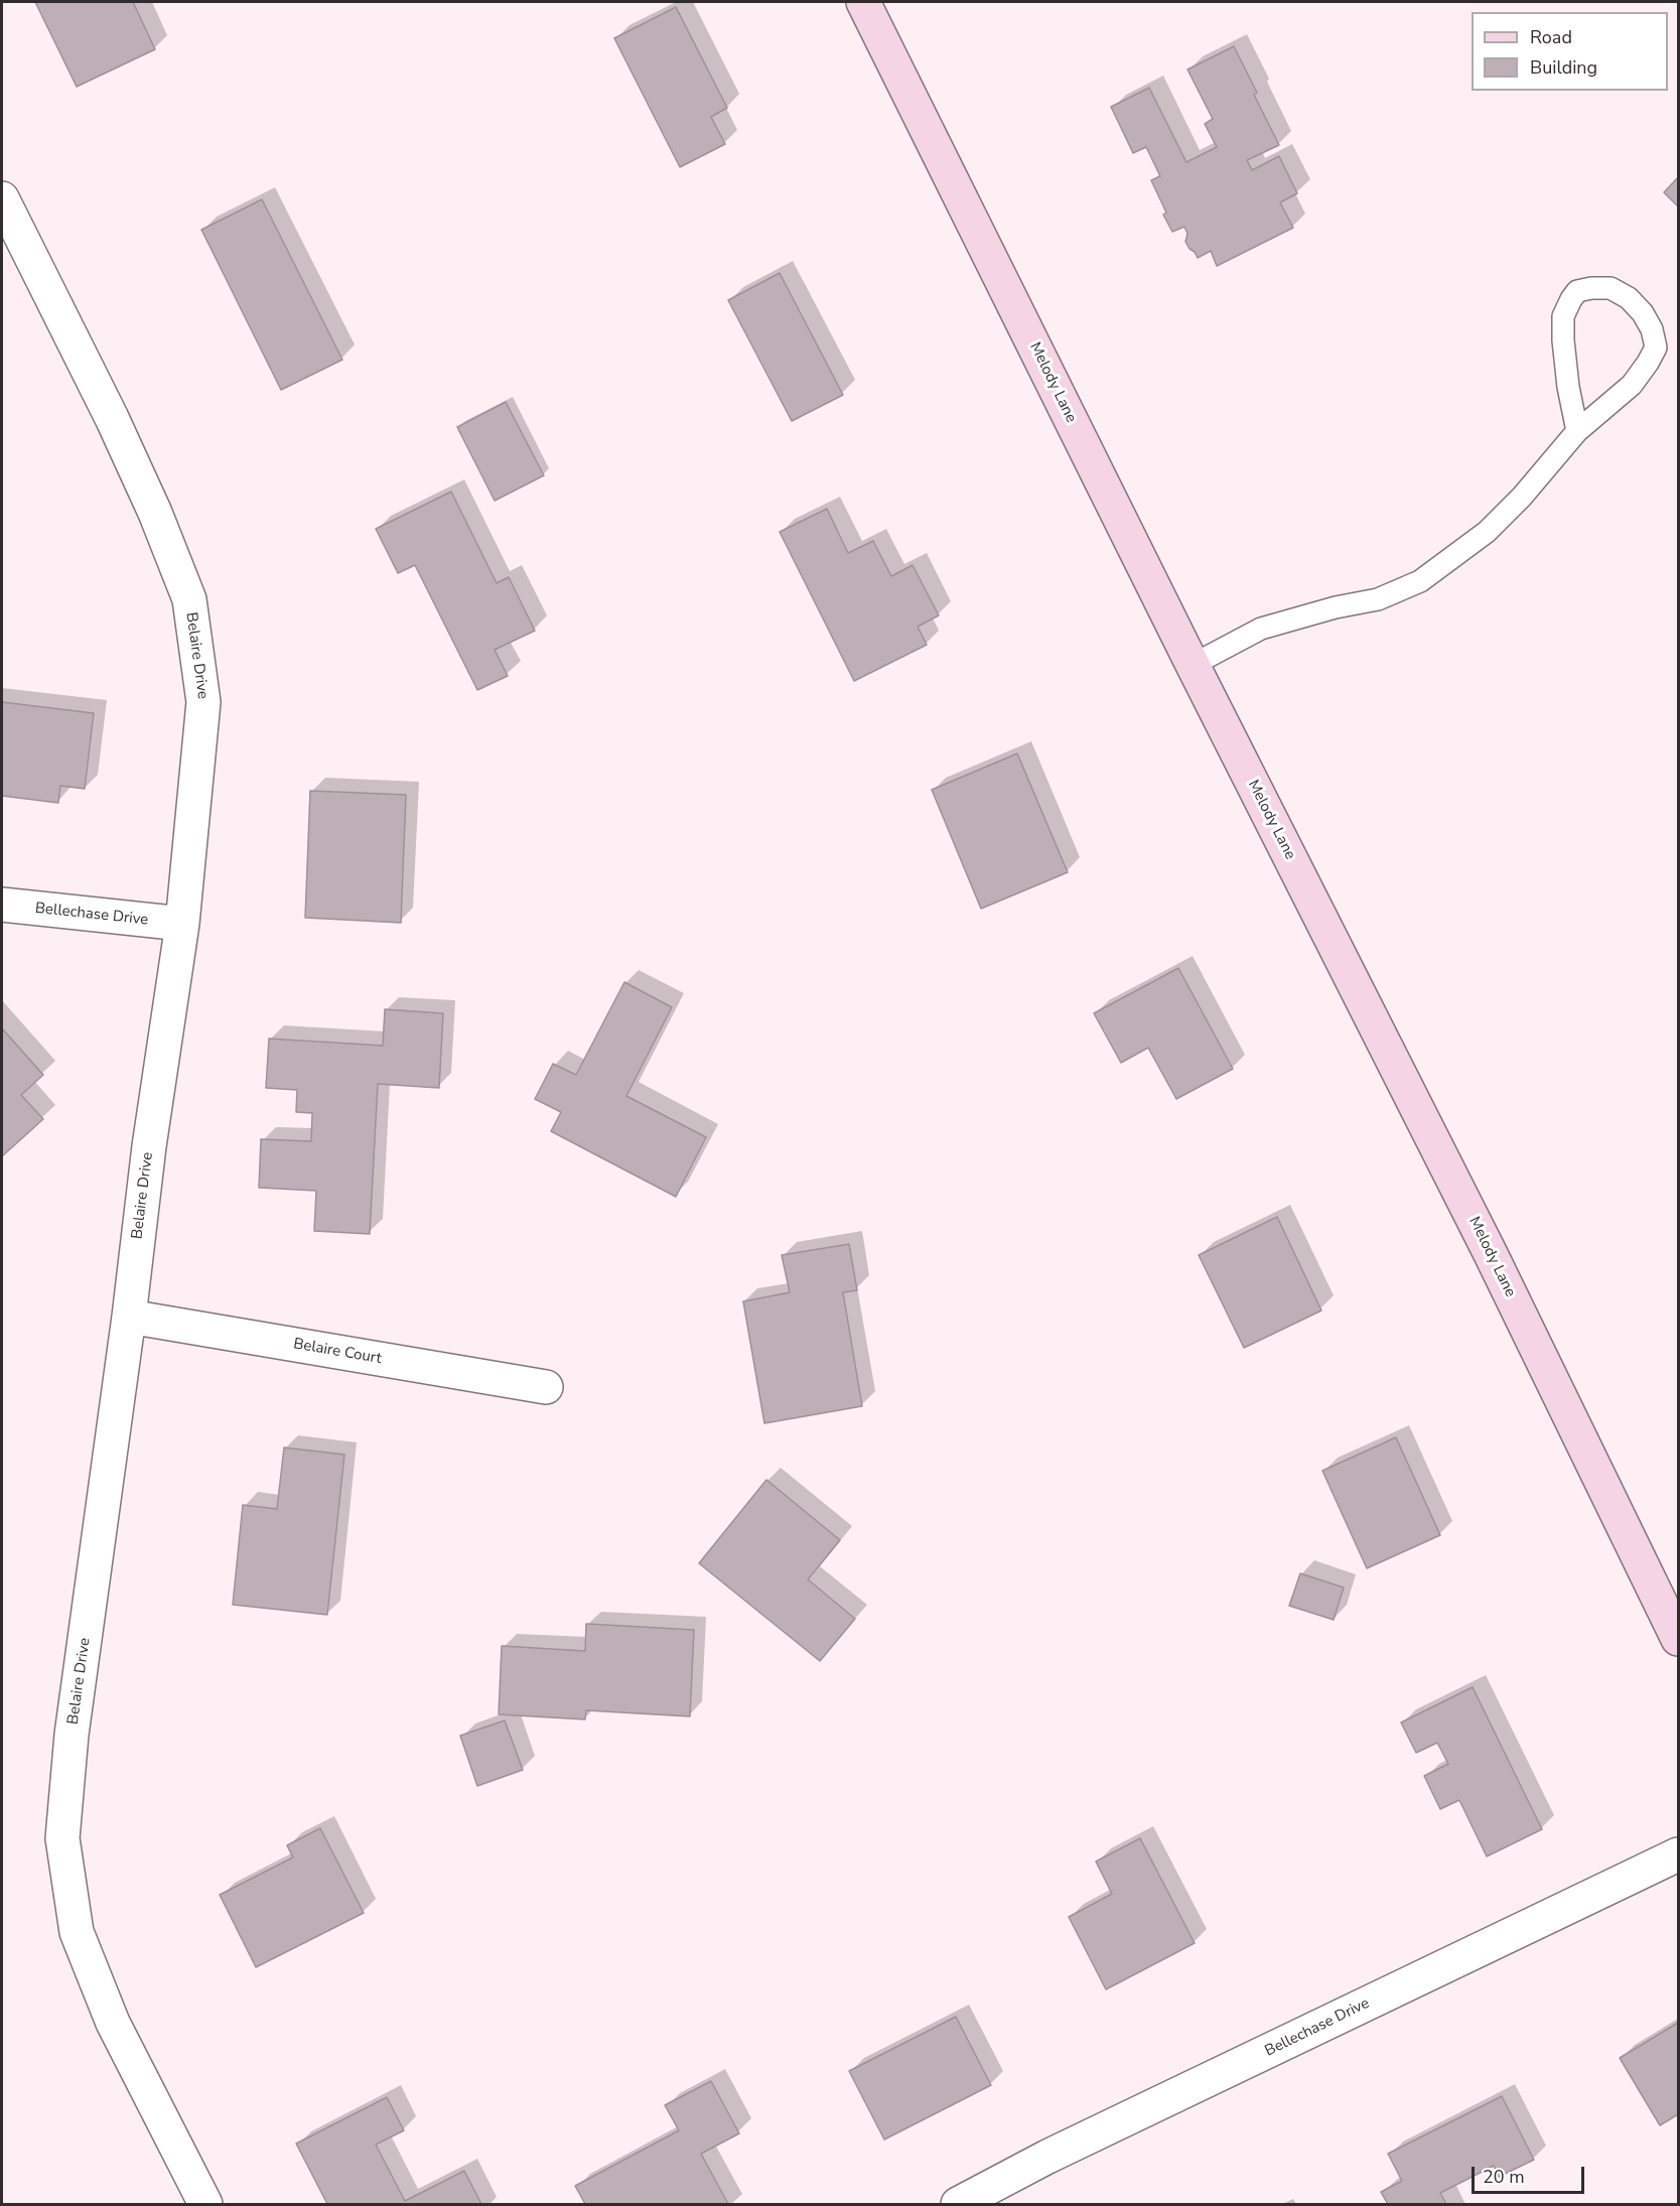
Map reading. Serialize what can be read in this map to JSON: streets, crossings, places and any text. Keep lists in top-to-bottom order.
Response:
{
  "streets": {
    "street": [
      "Melody Lane",
      "Belaire Drive",
      "Bellechase Drive",
      "Belaire Court"
    ]
  },
  "crossings": [
    ["Belaire Drive", "Bellechase Drive"],
    ["Belaire Drive", "Belaire Court"]
  ],
  "legend": ["Road", "Building"],
  "scale_bar": "20 m"
}
